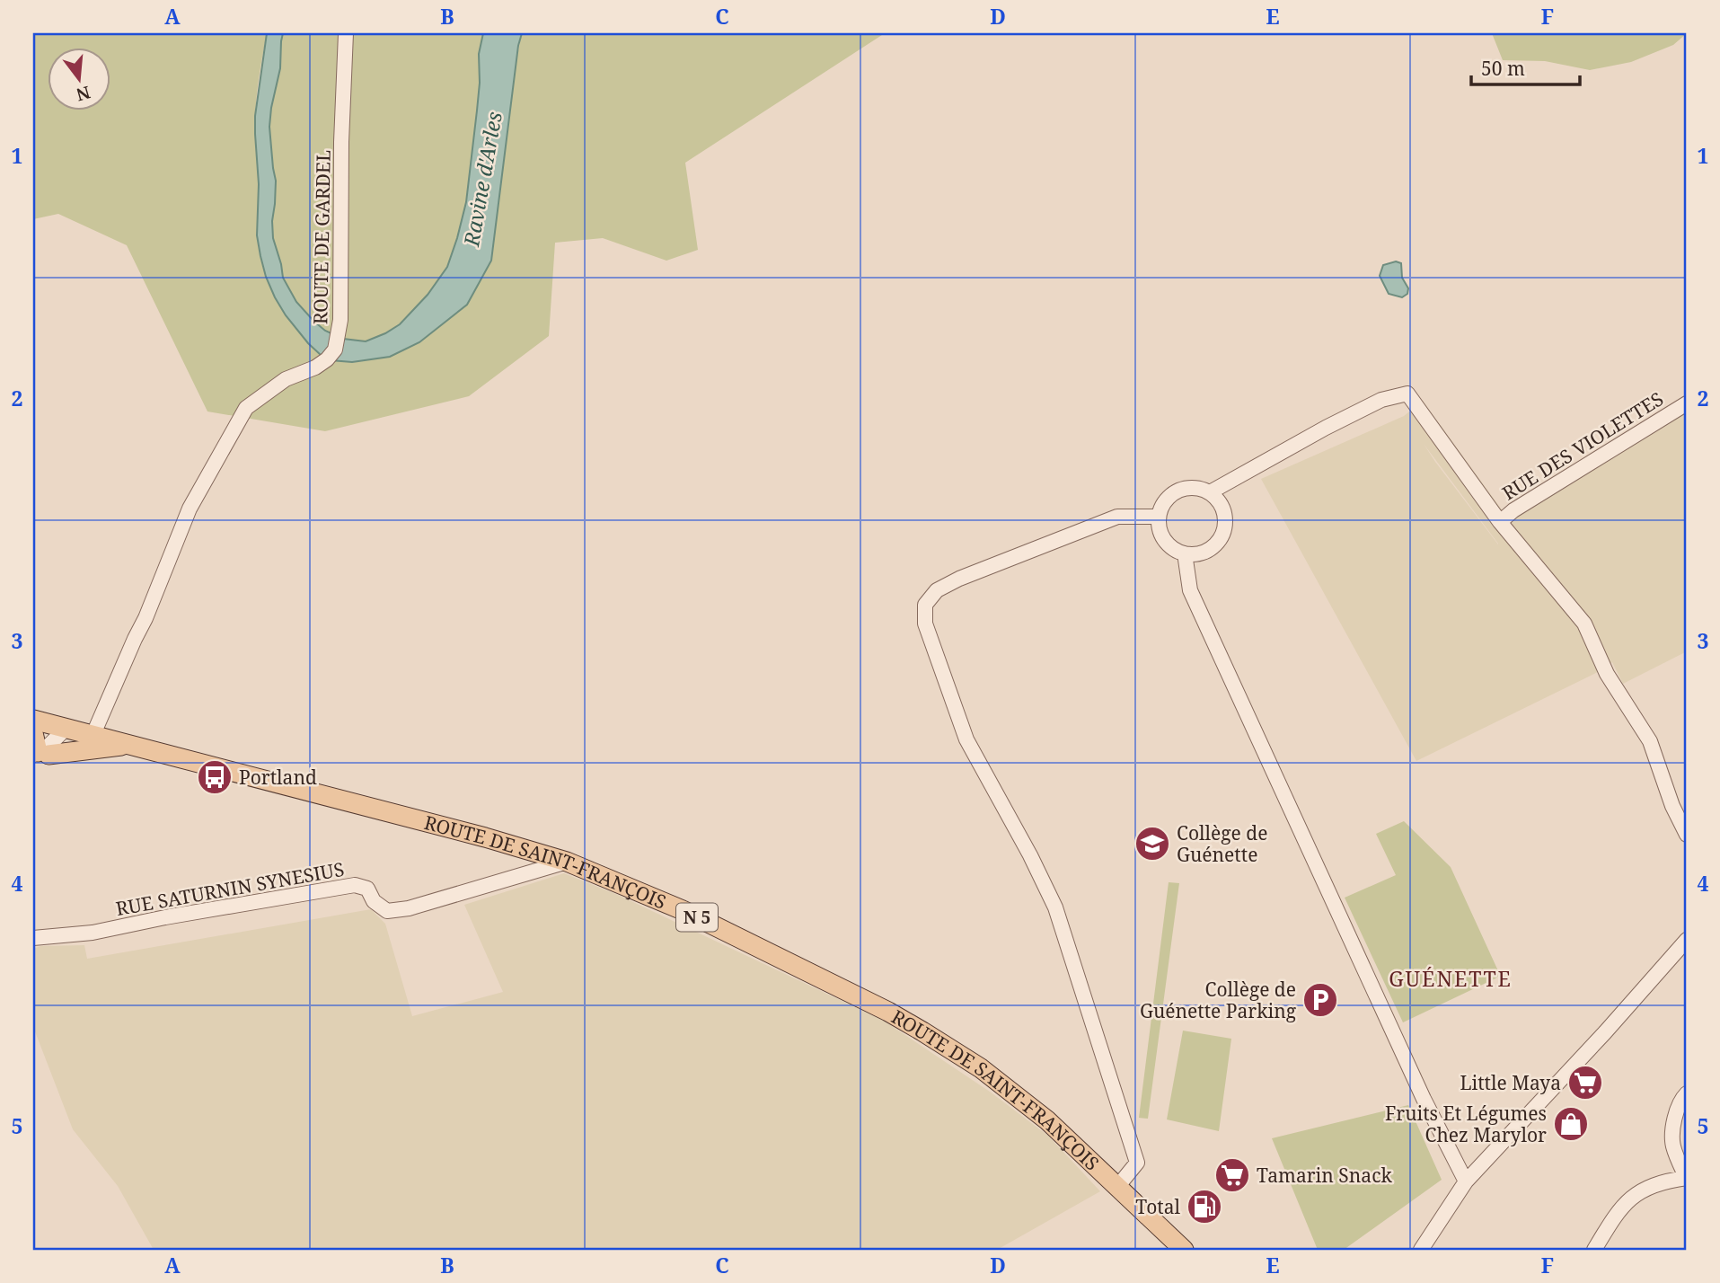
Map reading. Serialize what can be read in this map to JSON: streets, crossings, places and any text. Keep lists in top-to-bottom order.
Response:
{
  "streets": {
    "main road": ["ROUTE DE SAINT-FRANÇOIS", "N 5"],
    "street": ["ROUTE DE GARDEL", "RUE DES VIOLETTES", "RUE SATURNIN SYNESIUS"]
  },
  "crossings": [
    ["ROUTE DE GARDEL", "ROUTE DE SAINT-FRANÇOIS"],
    ["ROUTE DE SAINT-FRANÇOIS", "RUE SATURNIN SYNESIUS"]
  ],
  "districts": ["GUÉNETTE"],
  "water": ["Ravine d'Arles"],
  "places": {
    "bus stop": ["Portland"],
    "school or university": ["Collège de Guénette"],
    "parking": ["Collège de Guénette Parking"],
    "supermarket": ["Little Maya", "Tamarin Snack"],
    "shop": ["Fruits Et Légumes Chez Marylor"],
    "fuel station": ["Total"]
  },
  "scale_bar": "50 m",
  "north": "bottom",
  "grid": {
    "columns": [
      "A",
      "B",
      "C",
      "D",
      "E",
      "F"
    ],
    "rows": [
      "1",
      "2",
      "3",
      "4",
      "5"
    ]
  }
}
